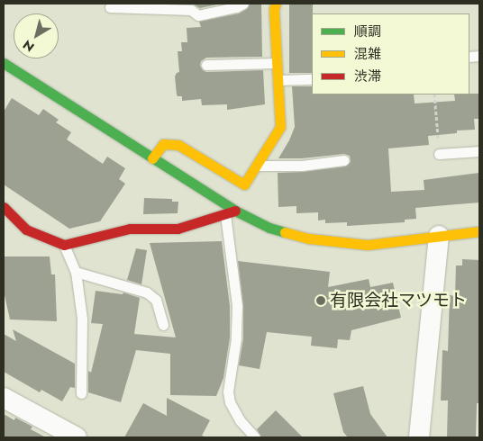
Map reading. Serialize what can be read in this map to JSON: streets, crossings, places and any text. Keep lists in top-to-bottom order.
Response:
{
  "places": ["有限会社マツモト"],
  "legend": ["順調", "混雑", "渋滞"],
  "north": "bottom left"
}
